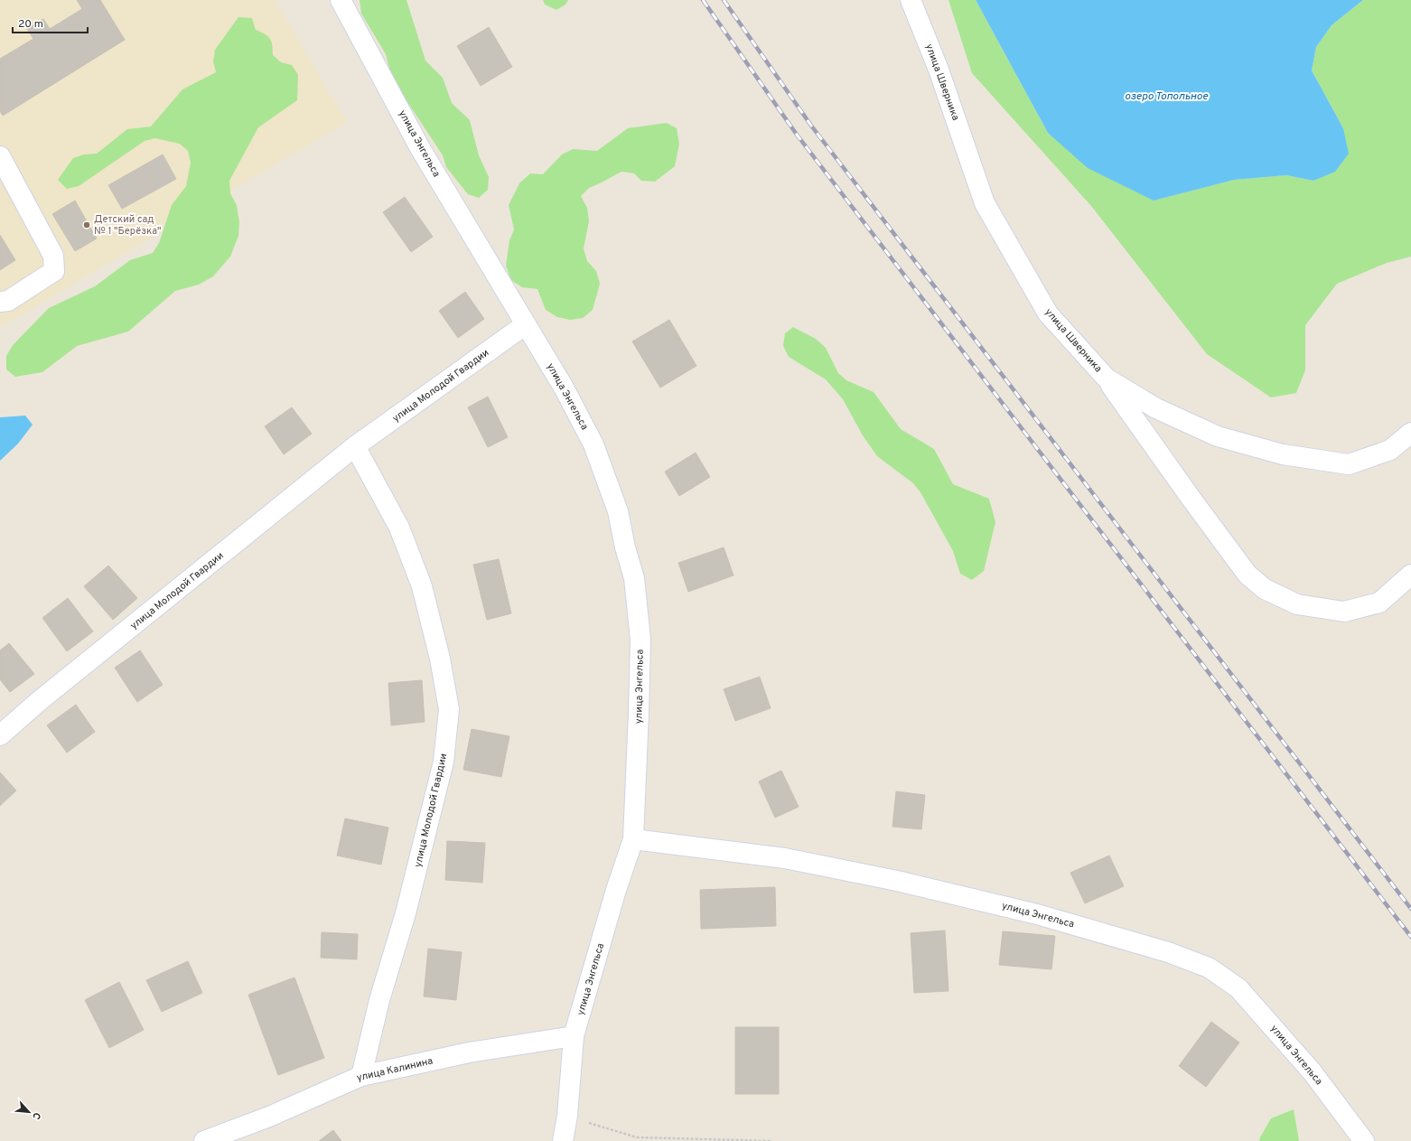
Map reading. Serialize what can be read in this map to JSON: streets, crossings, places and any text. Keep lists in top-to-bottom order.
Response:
{
  "streets": {
    "street": [
      "улица Шверника",
      "улица Энгельса",
      "улица Молодой Гвардии",
      "улица Калинина"
    ]
  },
  "crossings": [
    ["улица Энгельса", "улица Молодой Гвардии"],
    ["улица Энгельса", "улица Калинина"],
    ["улица Молодой Гвардии", "улица Калинина"]
  ],
  "water": ["озеро Топольное"],
  "places": ["Детский сад № 1 \"Берёзка\""],
  "scale_bar": "20 m",
  "north": "bottom right"
}
